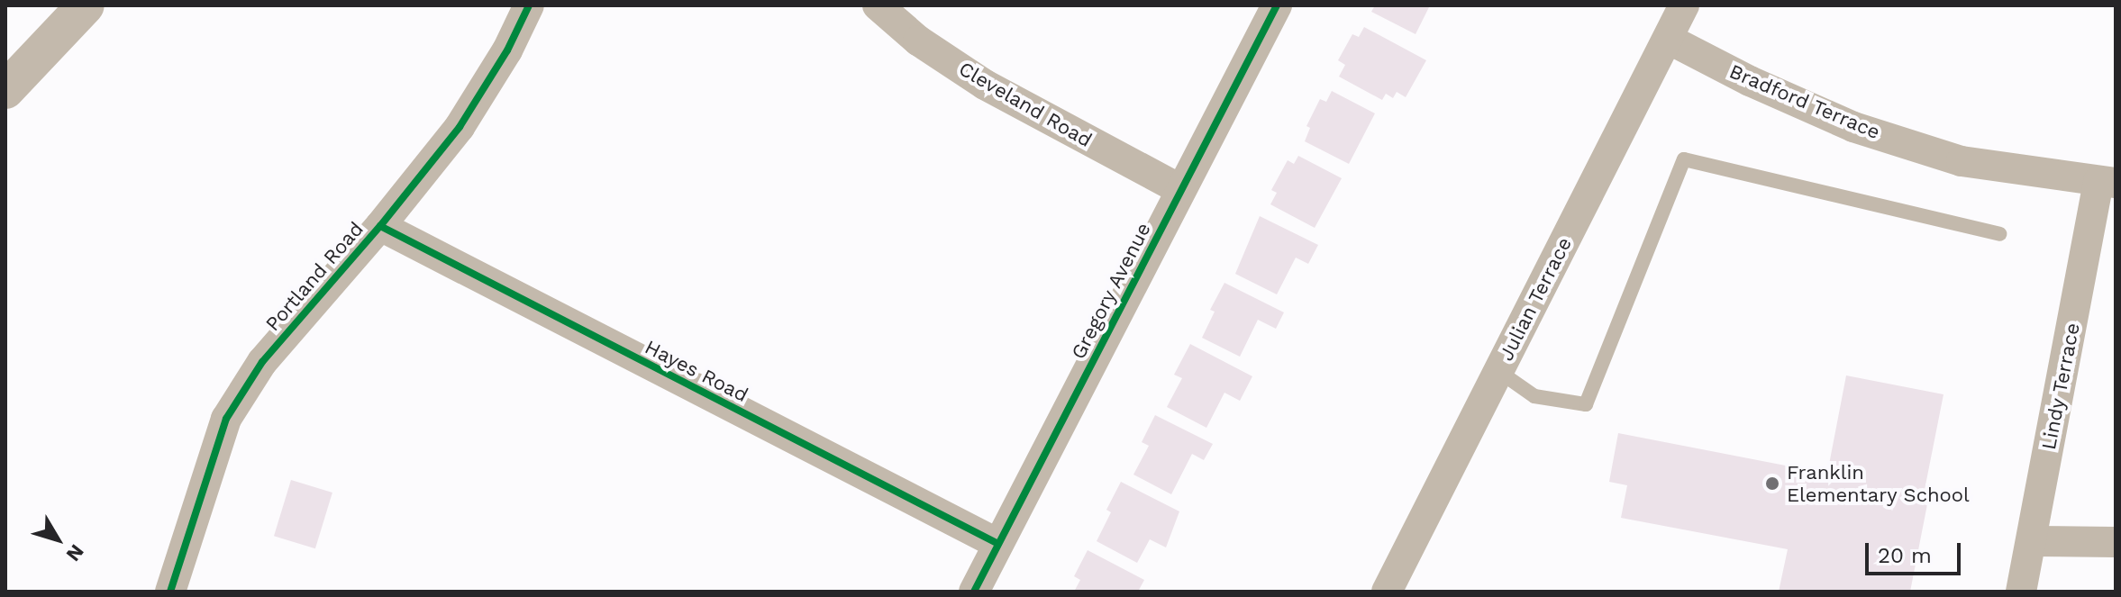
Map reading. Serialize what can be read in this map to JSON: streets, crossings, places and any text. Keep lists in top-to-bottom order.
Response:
{
  "streets": {
    "street": [
      "Bradford Terrace",
      "Cleveland Road",
      "Portland Road",
      "Gregory Avenue",
      "Julian Terrace",
      "Hayes Road",
      "Lindy Terrace"
    ]
  },
  "crossings": [
    ["Bradford Terrace", "Julian Terrace"],
    ["Bradford Terrace", "Lindy Terrace"],
    ["Cleveland Road", "Gregory Avenue"],
    ["Portland Road", "Hayes Road"],
    ["Gregory Avenue", "Hayes Road"]
  ],
  "places": ["Franklin Elementary School"],
  "scale_bar": "20 m",
  "north": "bottom right"
}
